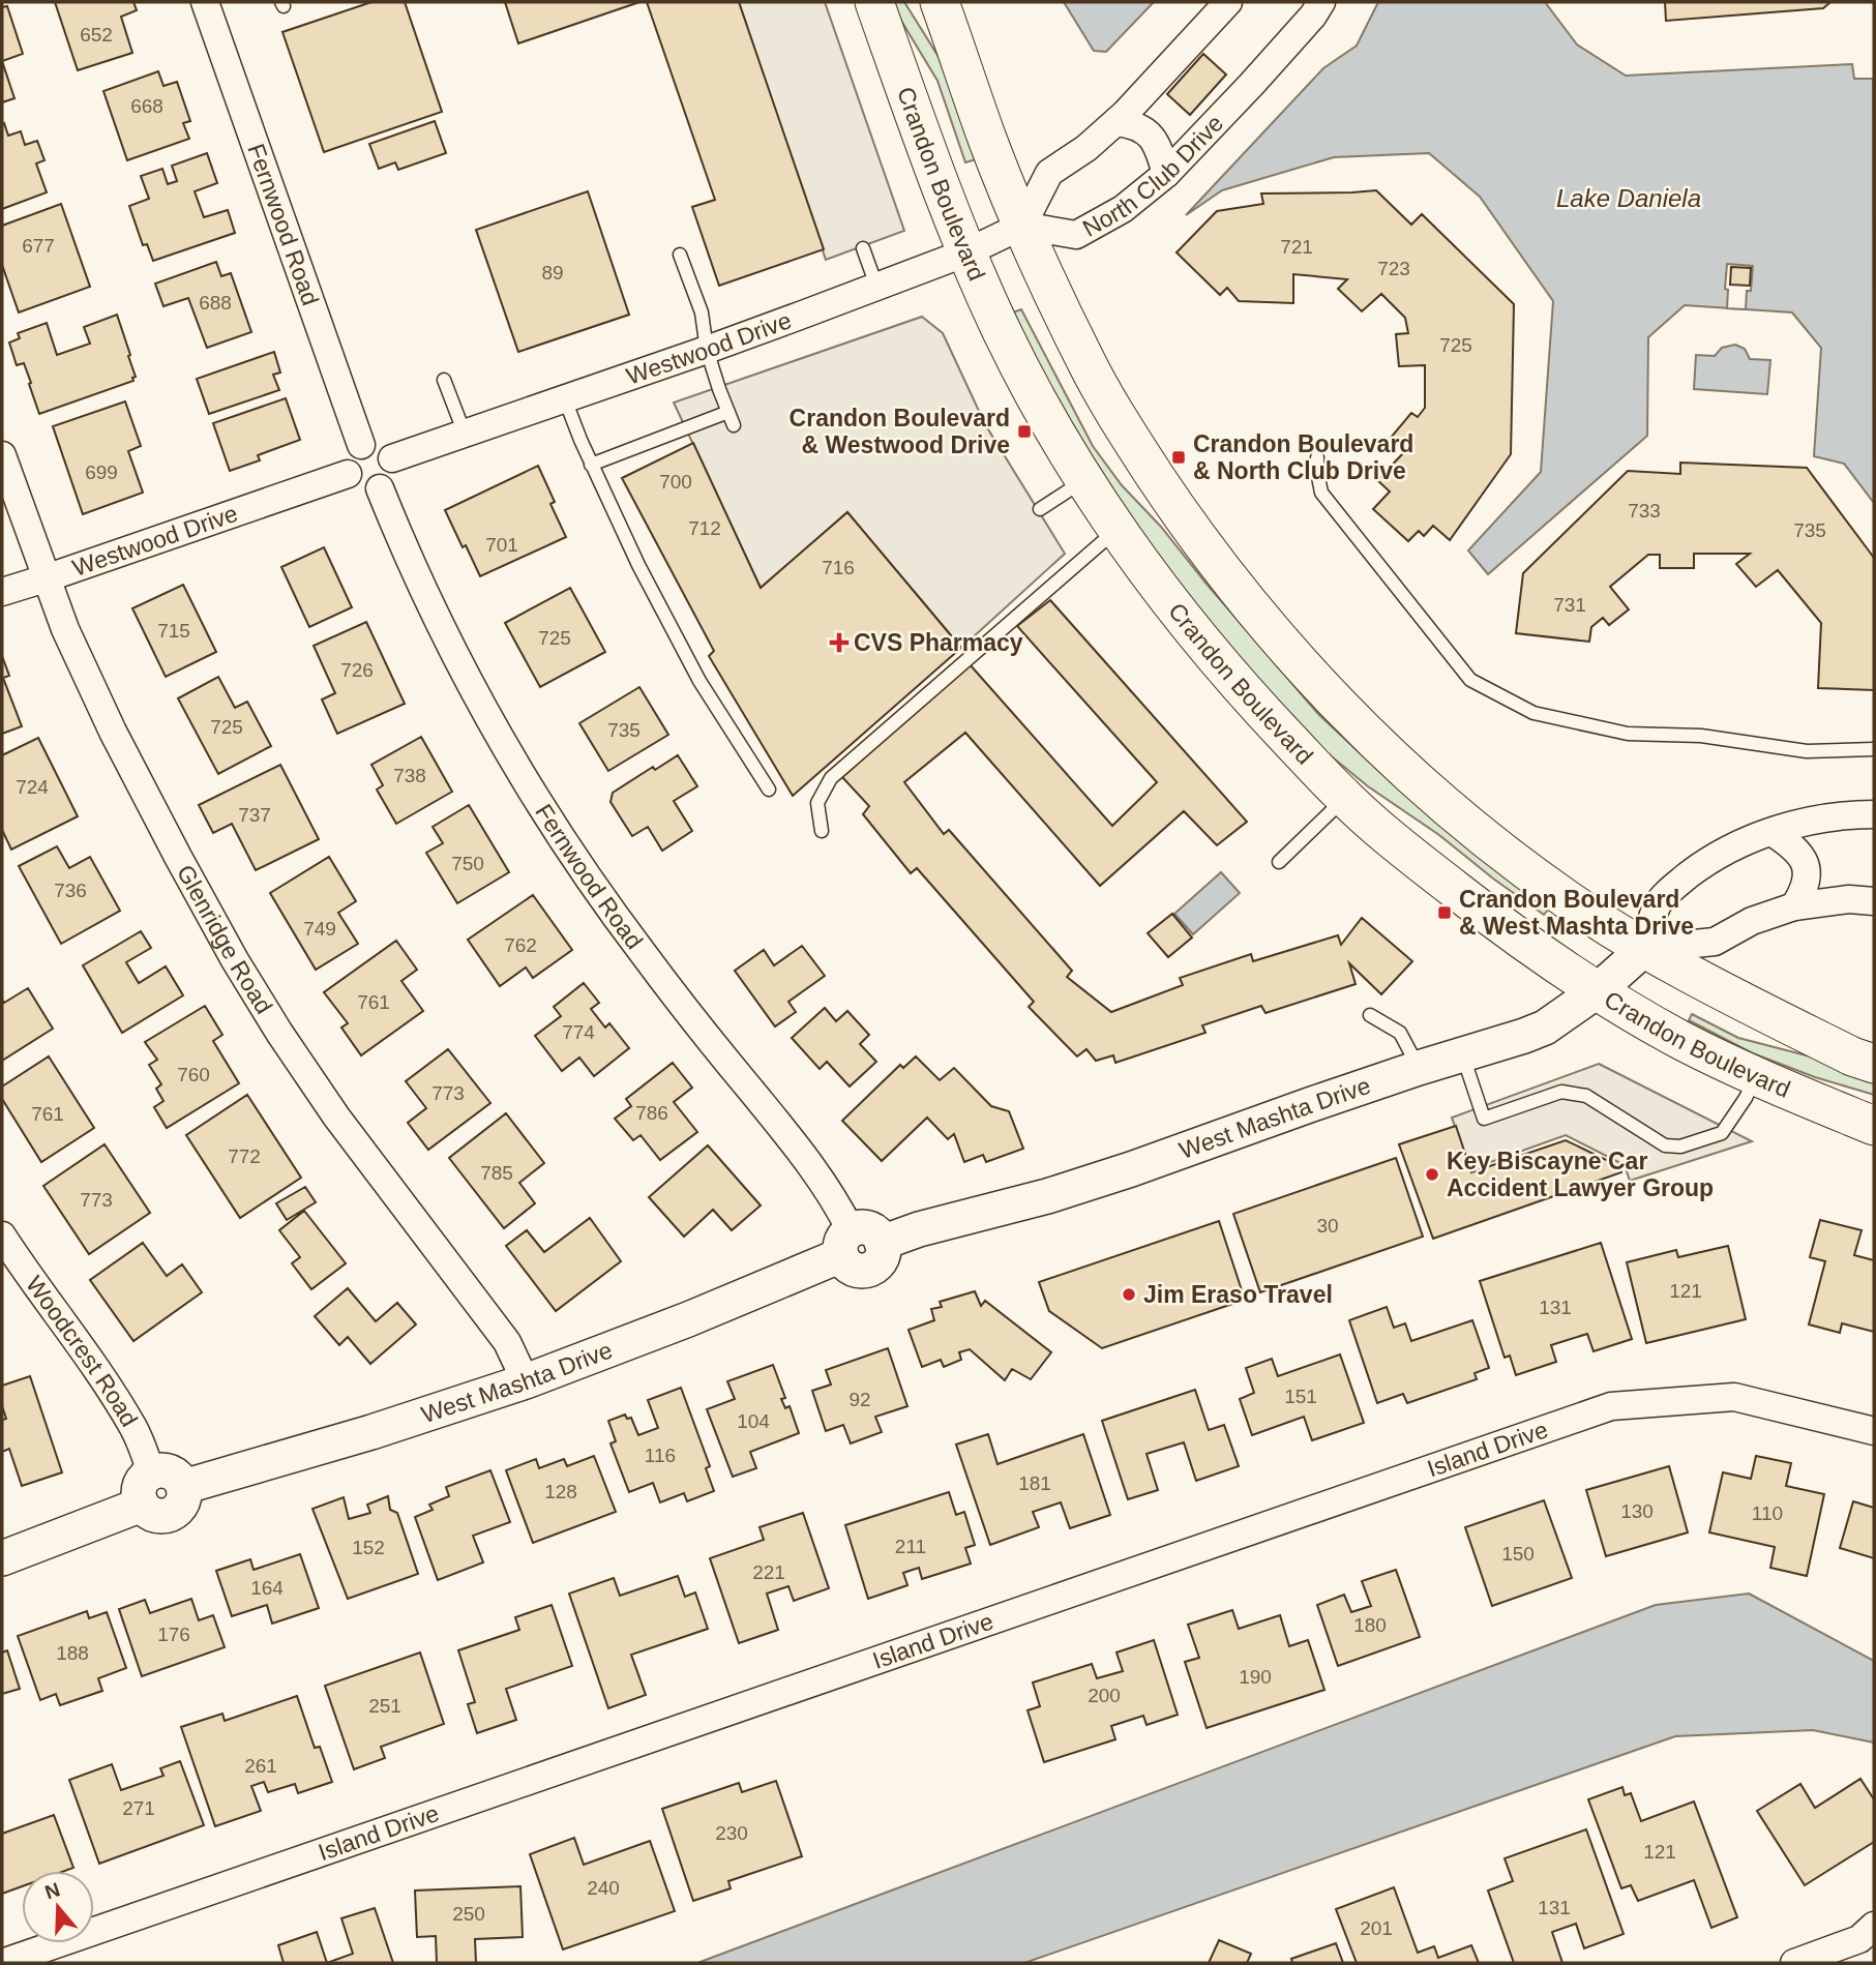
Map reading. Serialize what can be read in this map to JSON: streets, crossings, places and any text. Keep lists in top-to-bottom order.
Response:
{
  "streets": {
    "main road": ["Crandon Boulevard"],
    "street": [
      "North Club Drive",
      "Fernwood Road",
      "Westwood Drive",
      "Glenridge Road",
      "West Mashta Drive",
      "Woodcrest Road",
      "Island Drive"
    ]
  },
  "crossings": [
    ["North Club Drive", "Westwood Drive"],
    ["Crandon Boulevard", "Westwood Drive"],
    ["Crandon Boulevard", "West Mashta Drive"],
    ["Fernwood Road", "Westwood Drive"],
    ["Fernwood Road", "West Mashta Drive"],
    ["Westwood Drive", "Glenridge Road"],
    ["Glenridge Road", "West Mashta Drive"],
    ["West Mashta Drive", "Woodcrest Road"]
  ],
  "water": ["Lake Daniela"],
  "places": {
    "transit": ["Crandon Boulevard & Westwood Drive", "Crandon Boulevard & North Club Drive", "Crandon Boulevard & West Mashta Drive"],
    "health": ["CVS Pharmacy"],
    "other": ["Key Biscayne Car Accident Lawyer Group", "Jim Eraso Travel"]
  },
  "house_numbers": [
    "652",
    "668",
    "677",
    "721",
    "723",
    "89",
    "688",
    "725",
    "699",
    "700",
    "733",
    "712",
    "735",
    "701",
    "716",
    "731",
    "715",
    "725",
    "726",
    "725",
    "735",
    "738",
    "724",
    "737",
    "750",
    "736",
    "749",
    "762",
    "761",
    "774",
    "760",
    "773",
    "786",
    "761",
    "772",
    "785",
    "773",
    "30",
    "121",
    "131",
    "151",
    "92",
    "104",
    "116",
    "181",
    "128",
    "130",
    "110",
    "211",
    "152",
    "150",
    "221",
    "164",
    "180",
    "176",
    "188",
    "190",
    "200",
    "251",
    "261",
    "271",
    "230",
    "121",
    "240",
    "131",
    "250",
    "201"
  ],
  "north": "top"
}
